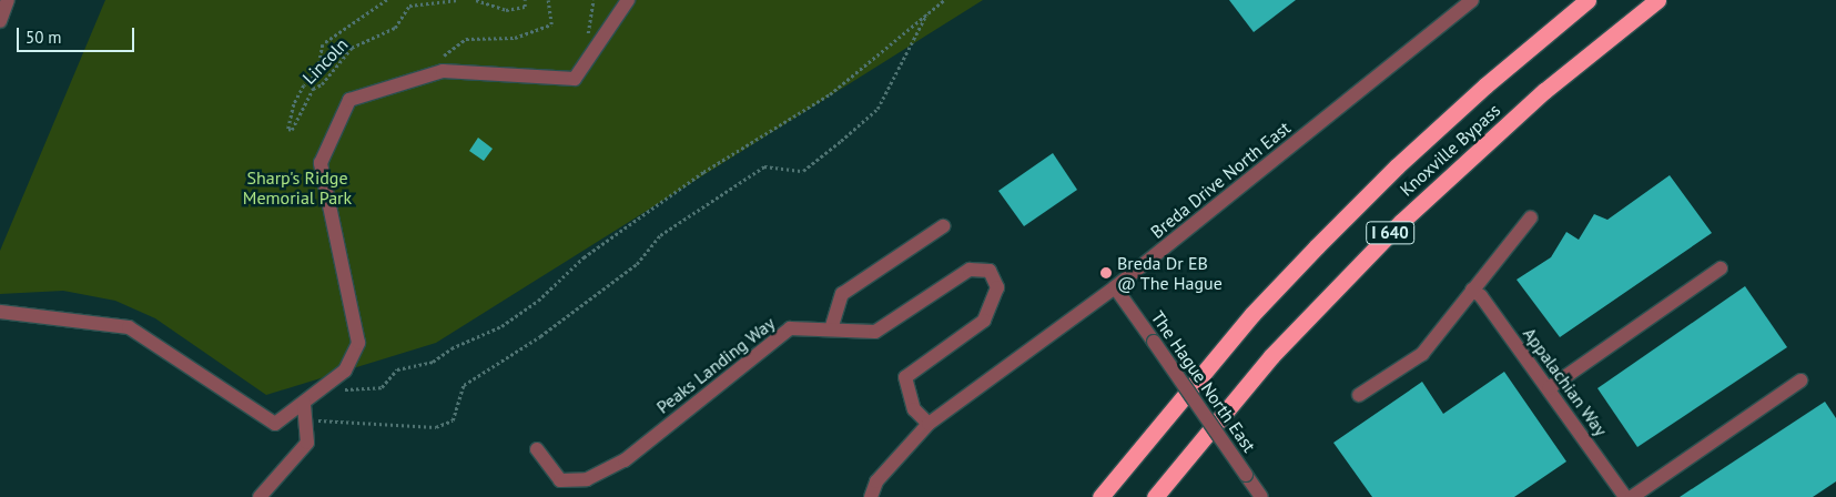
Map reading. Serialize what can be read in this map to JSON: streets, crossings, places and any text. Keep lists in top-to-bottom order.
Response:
{
  "streets": {
    "highway": ["Knoxville Bypass", "I 640"],
    "street": [
      "Breda Drive North East",
      "Peaks Landing Way",
      "The Hague North East",
      "Appalachian Way"
    ],
    "path": ["Lincoln"]
  },
  "crossings": [
    ["Breda Drive North East", "Peaks Landing Way"],
    ["Breda Drive North East", "The Hague North East"]
  ],
  "parks": ["Sharp's Ridge Memorial Park"],
  "places": ["Breda Dr EB @ The Hague"],
  "scale_bar": "50 m"
}
